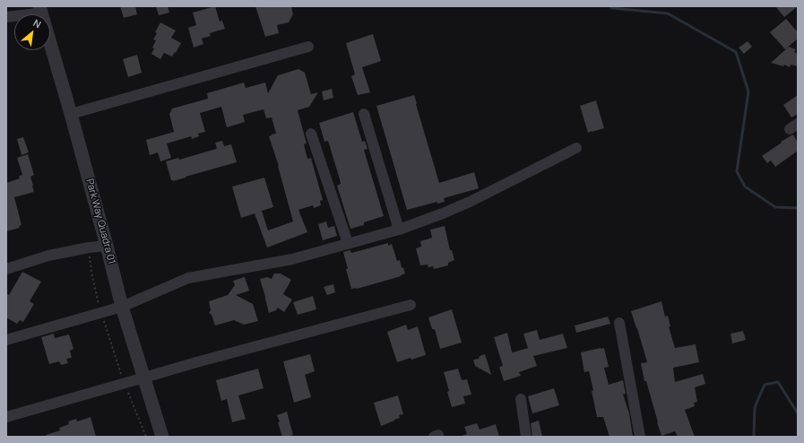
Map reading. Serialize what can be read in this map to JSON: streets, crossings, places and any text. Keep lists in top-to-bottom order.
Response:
{
  "streets": {
    "street": ["Park Way Quadra 01"]
  },
  "north": "top right"
}
